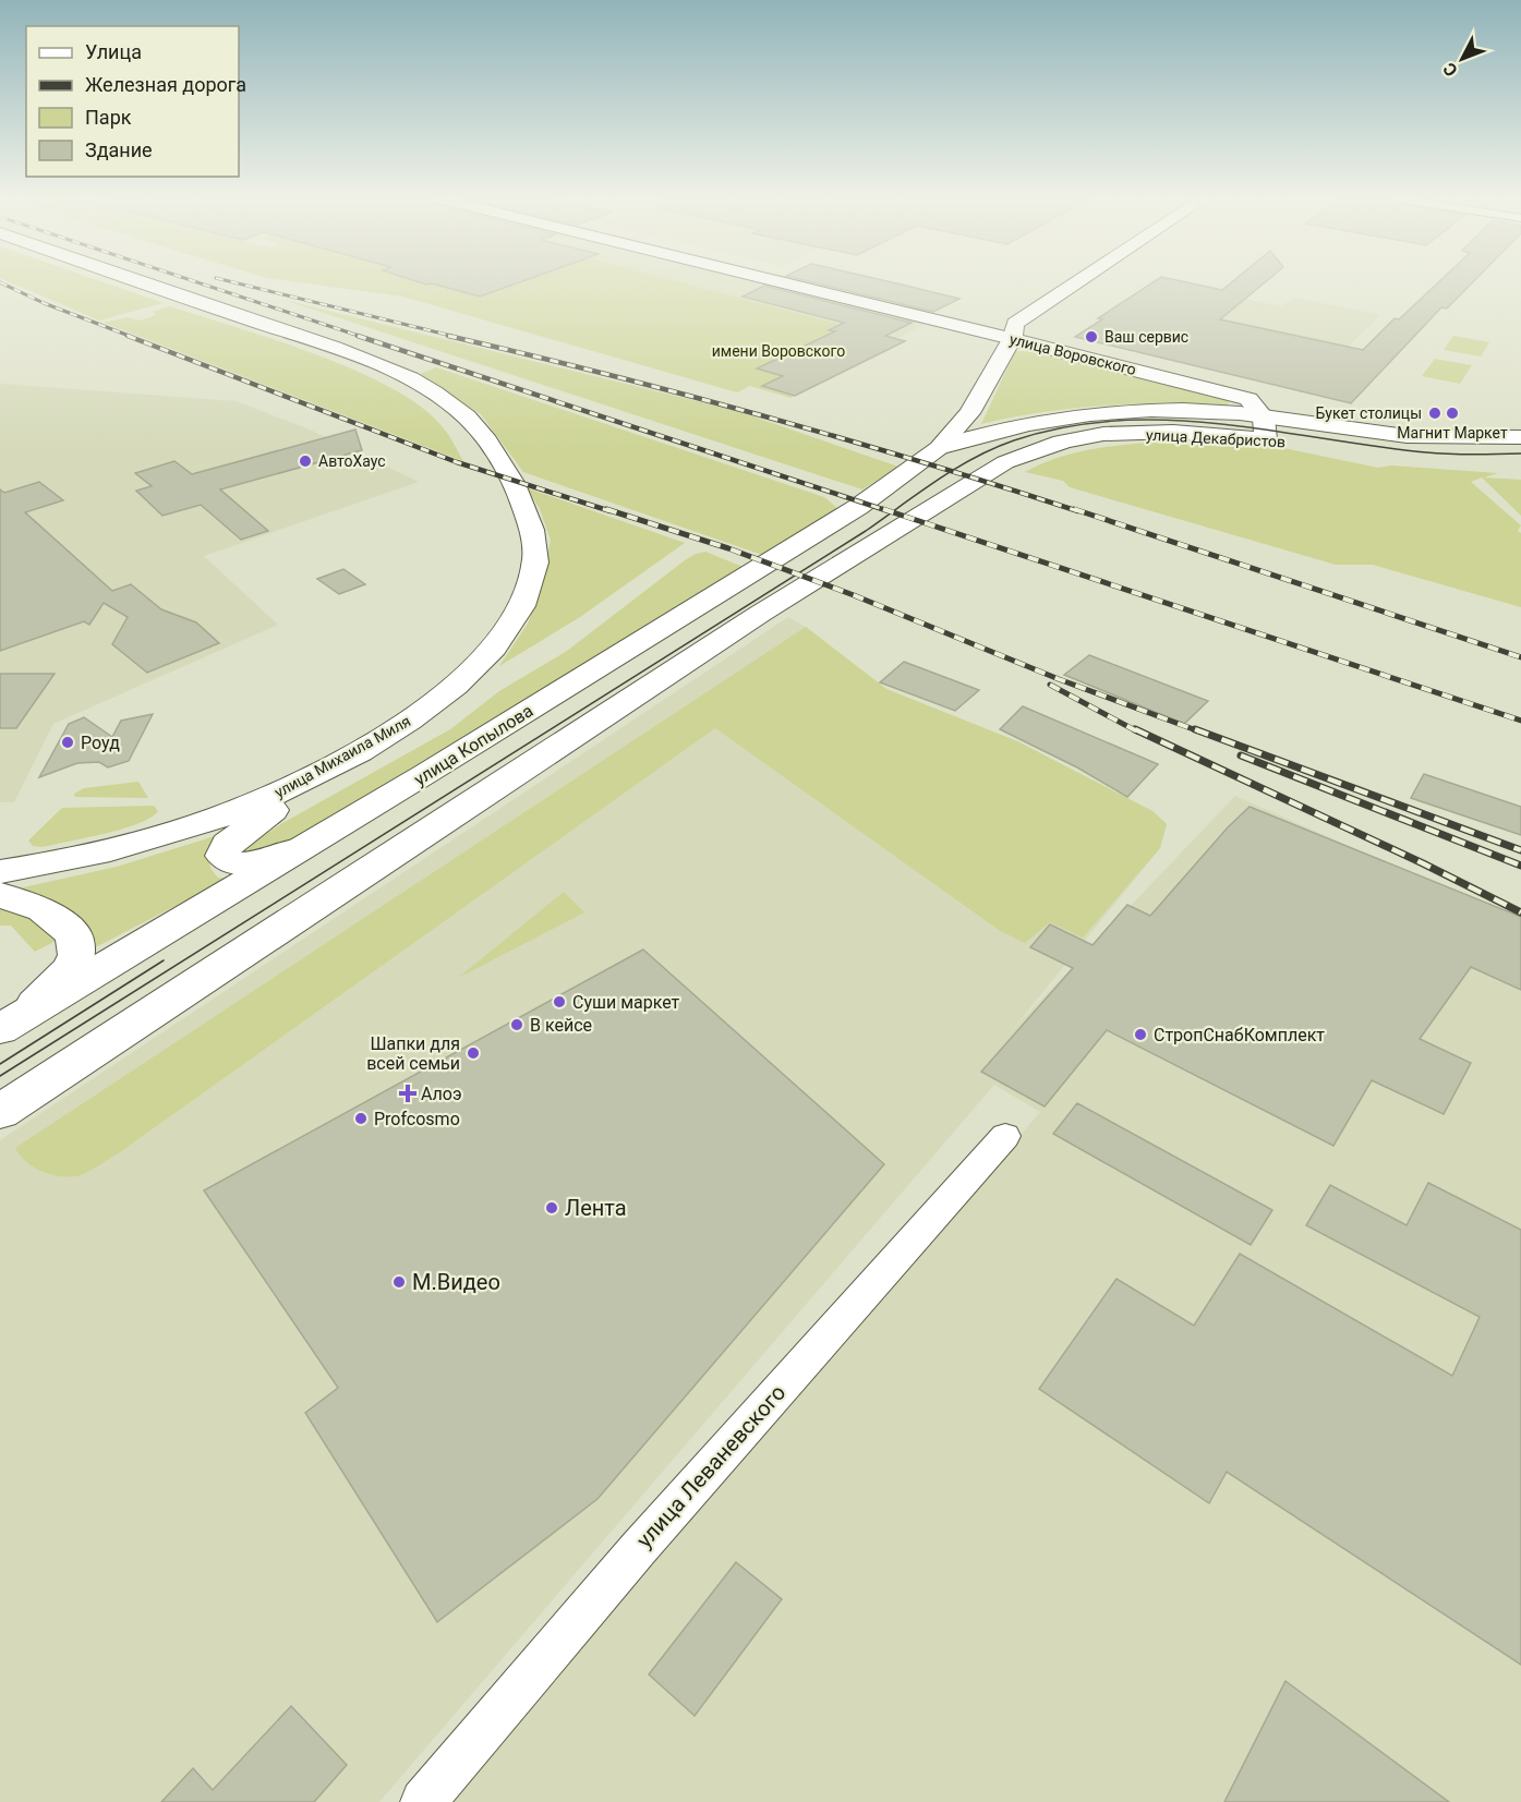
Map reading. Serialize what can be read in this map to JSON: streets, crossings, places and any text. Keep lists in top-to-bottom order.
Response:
{
  "streets": {
    "main road": [
      "улица Воровского",
      "улица Декабристов",
      "улица Копылова",
      "улица Михаила Миля"
    ],
    "street": ["улица Леваневского"]
  },
  "crossings": [
    ["улица Воровского", "улица Декабристов"],
    ["улица Декабристов", "улица Копылова"]
  ],
  "parks": ["имени Воровского"],
  "places": {
    "other": [
      "Ваш сервис",
      "Букет столицы",
      "Магнит Маркет",
      "АвтоХаус",
      "Роуд",
      "Суши маркет",
      "В кейсе",
      "СтропСнабКомплект",
      "Шапки для всей семьи",
      "Profcosmo",
      "Лента",
      "М.Видео"
    ],
    "health": ["Алоэ"]
  },
  "legend": [
    "Улица",
    "Железная дорога",
    "Парк",
    "Здание"
  ],
  "north": "bottom left"
}
